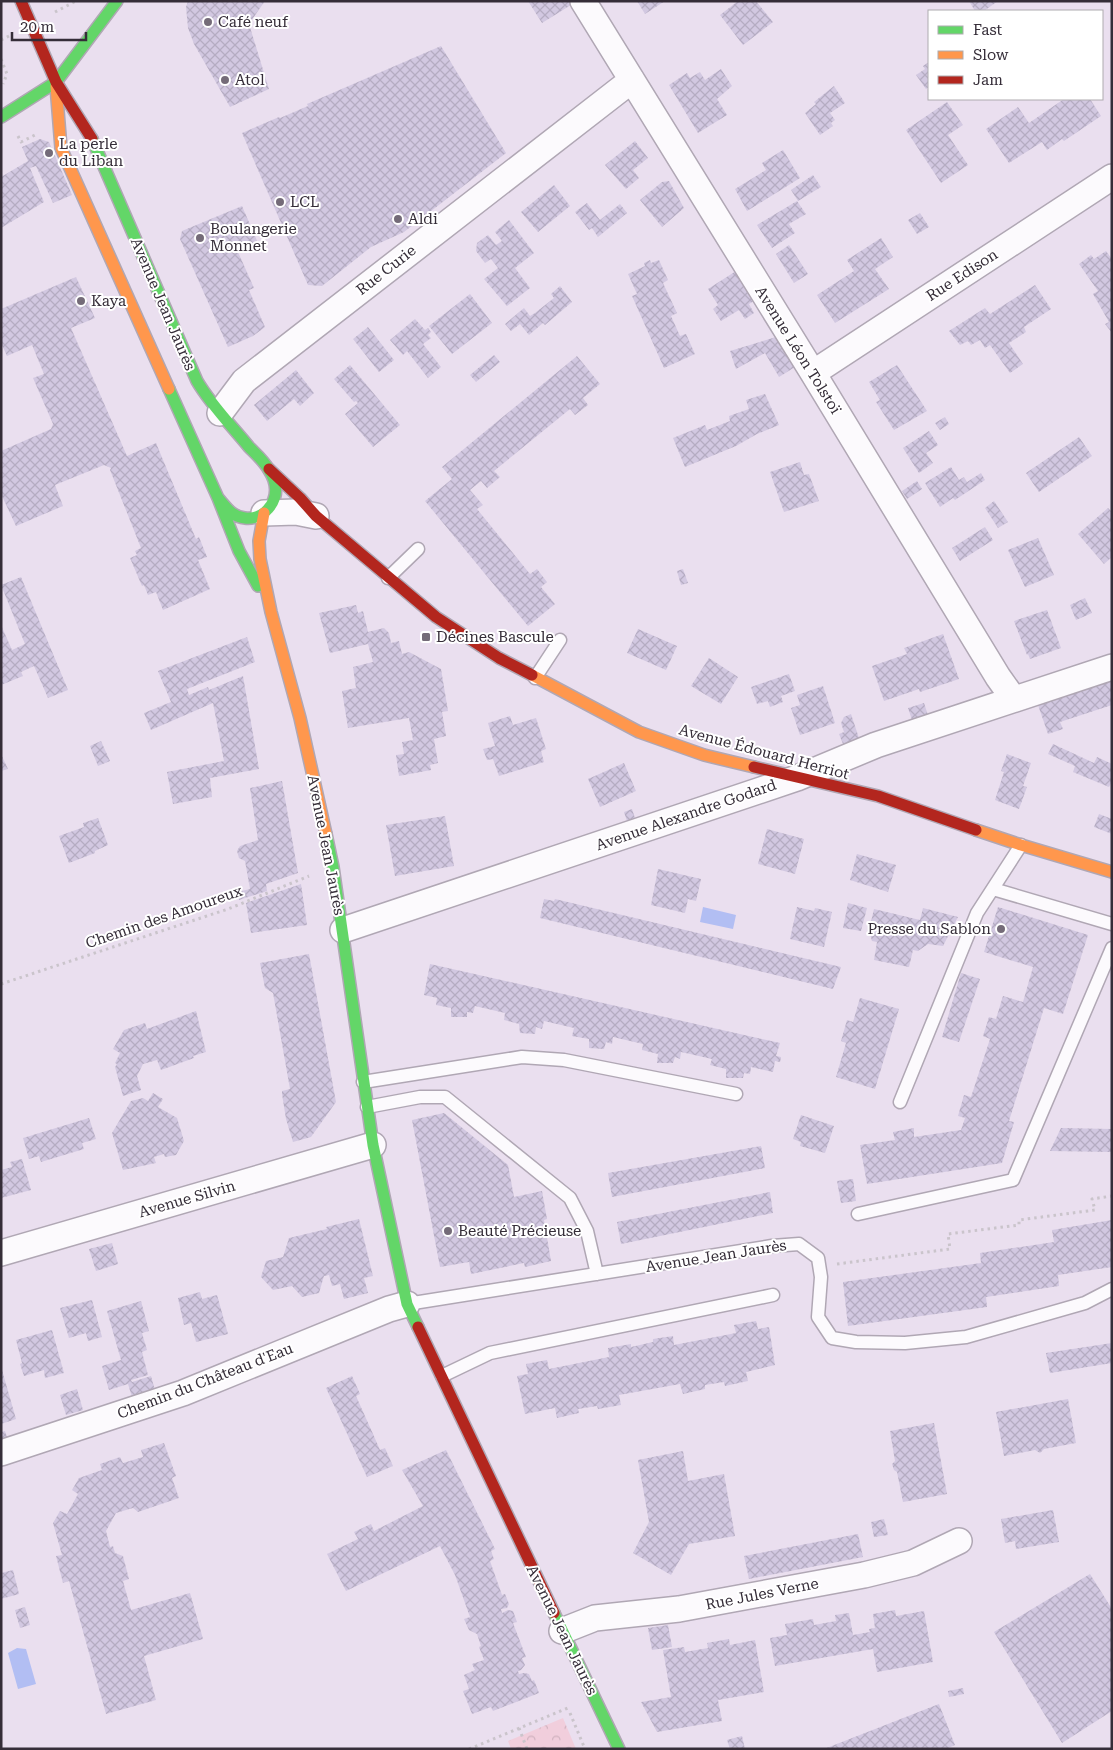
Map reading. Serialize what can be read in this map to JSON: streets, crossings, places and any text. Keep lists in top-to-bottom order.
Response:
{
  "streets": {
    "main road": ["Avenue Jean Jaurès", "Avenue Édouard Herriot"],
    "street": [
      "Rue Curie",
      "Rue Edison",
      "Avenue Léon Tolstoï",
      "Avenue Alexandre Godard",
      "Avenue Silvin",
      "Chemin du Château d'Eau",
      "Rue Jules Verne"
    ],
    "path": ["Chemin des Amoureux"]
  },
  "crossings": [
    ["Rue Curie", "Avenue Jean Jaurès"],
    ["Rue Curie", "Avenue Léon Tolstoï"],
    ["Rue Edison", "Avenue Léon Tolstoï"],
    ["Avenue Jean Jaurès", "Avenue Édouard Herriot"],
    ["Avenue Jean Jaurès", "Avenue Alexandre Godard"],
    ["Avenue Jean Jaurès", "Chemin des Amoureux"],
    ["Avenue Jean Jaurès", "Avenue Silvin"],
    ["Avenue Jean Jaurès", "Chemin du Château d'Eau"],
    ["Avenue Jean Jaurès", "Rue Jules Verne"],
    ["Avenue Léon Tolstoï", "Avenue Alexandre Godard"],
    ["Avenue Édouard Herriot", "Avenue Alexandre Godard"]
  ],
  "places": {
    "other": [
      "Café neuf",
      "Atol",
      "La perle du Liban",
      "LCL",
      "Aldi",
      "Boulangerie Monnet",
      "Kaya",
      "Presse du Sablon",
      "Beauté Précieuse"
    ],
    "transit": ["Décines Bascule"]
  },
  "legend": ["Fast", "Slow", "Jam"],
  "scale_bar": "20 m"
}
